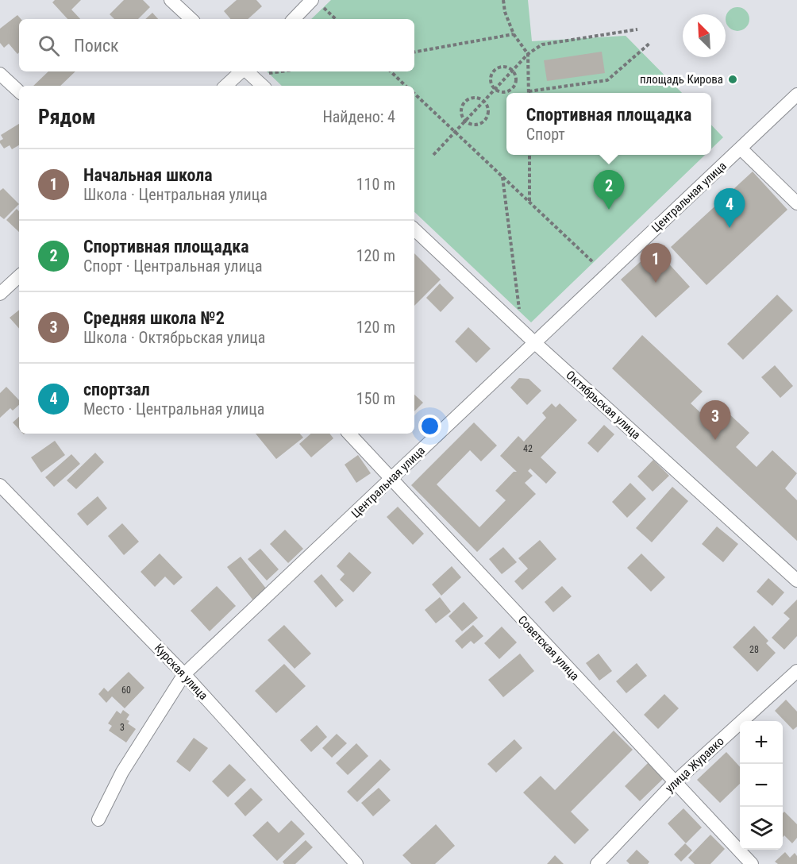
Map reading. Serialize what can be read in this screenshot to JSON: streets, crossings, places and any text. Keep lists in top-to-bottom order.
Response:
{
  "streets": {
    "street": [
      "Центральная улица",
      "Октябрьская улица",
      "Советская улица",
      "Курская улица",
      "улица Журавко"
    ]
  },
  "crossings": [
    ["Центральная улица", "Октябрьская улица"],
    ["Центральная улица", "Советская улица"],
    ["Центральная улица", "Курская улица"],
    ["Советская улица", "улица Журавко"]
  ],
  "places": ["площадь Кирова"],
  "house_numbers": [
    "42",
    "28",
    "60",
    "3"
  ],
  "north": "top left",
  "page": {
    "search": "Поиск",
    "heading": ["Рядом", "Найдено: 4"],
    "popup": ["Cпортивная площадка", "Спорт"],
    "list": [
      {
        "mark": "1",
        "name": "Начальная школа",
        "note": "Школа · Центральная улица",
        "value": "110 m"
      },
      {
        "mark": "2",
        "name": "Cпортивная площадка",
        "note": "Спорт · Центральная улица",
        "value": "120 m"
      },
      {
        "mark": "3",
        "name": "Средняя школа №2",
        "note": "Школа · Октябрьская улица",
        "value": "120 m"
      },
      {
        "mark": "4",
        "name": "спортзал",
        "note": "Место · Центральная улица",
        "value": "150 m"
      }
    ],
    "pins": [
      "2",
      "4",
      "1",
      "3"
    ],
    "map_buttons": ["+", "−"]
  }
}
